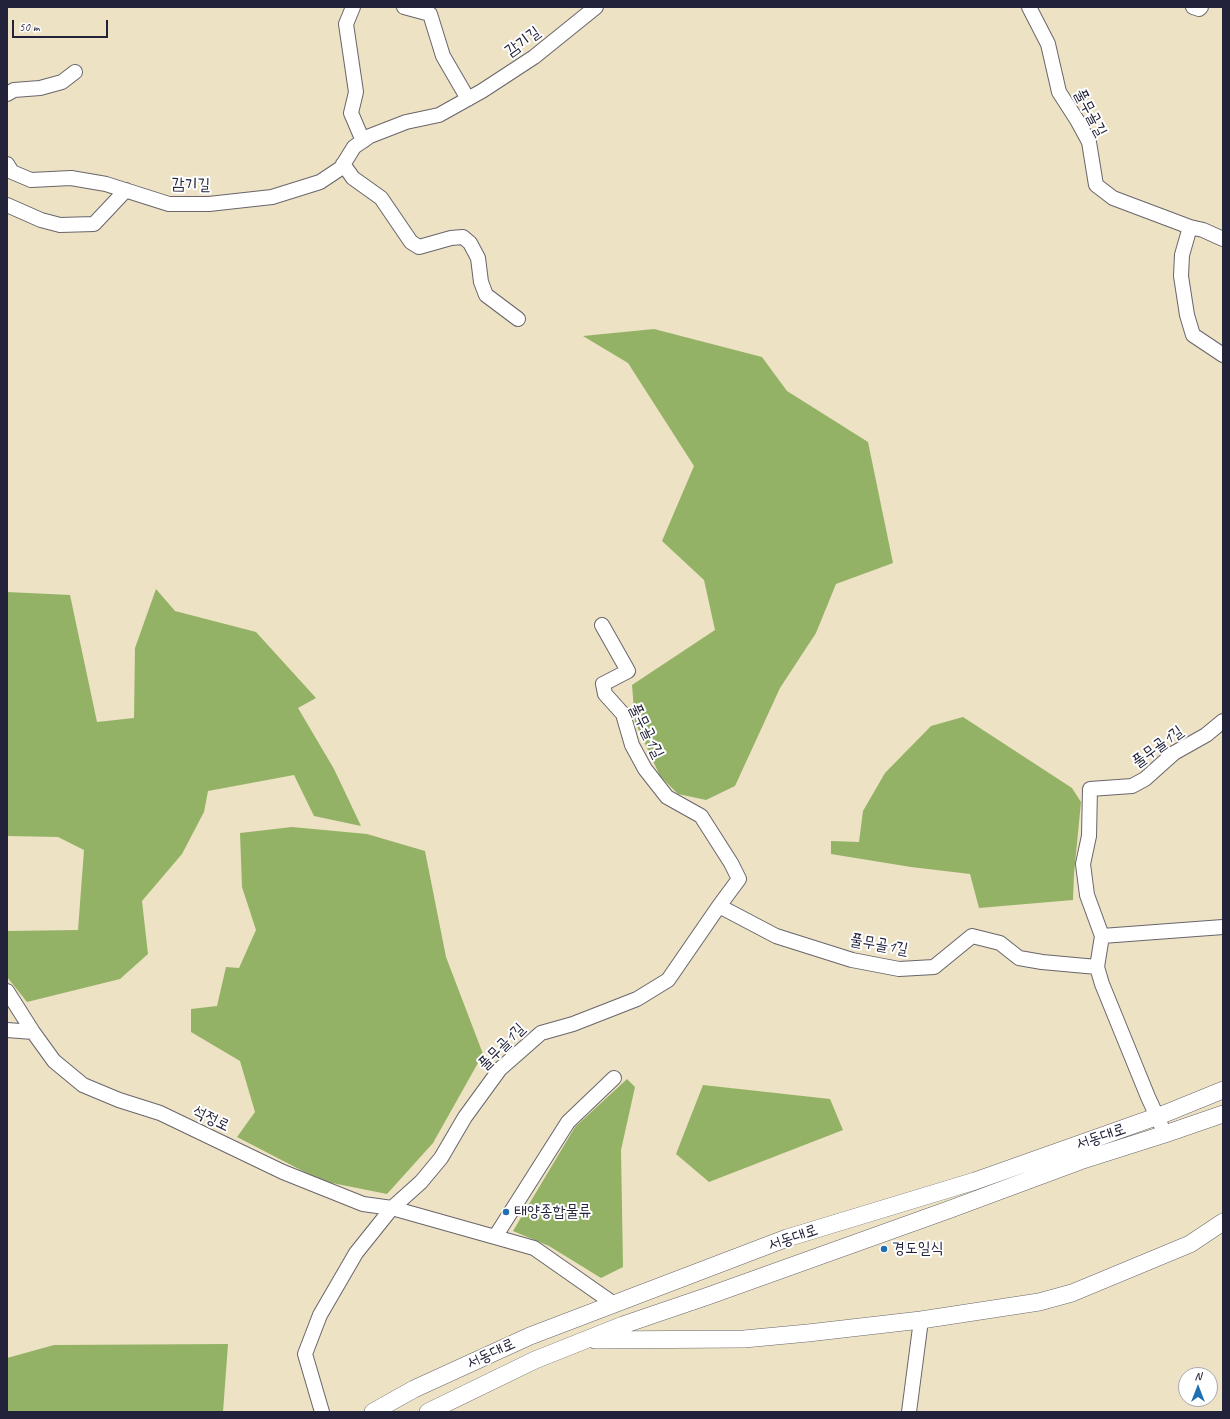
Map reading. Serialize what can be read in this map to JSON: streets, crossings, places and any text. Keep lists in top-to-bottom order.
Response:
{
  "streets": {
    "main road": ["서동대로"],
    "street": [
      "감기길",
      "풀무골길",
      "풀무골1길",
      "석정로"
    ]
  },
  "crossings": [
    ["풀무골1길", "석정로"]
  ],
  "places": ["태양종합물류", "경도일식"],
  "scale_bar": "50 m",
  "north": "top"
}
